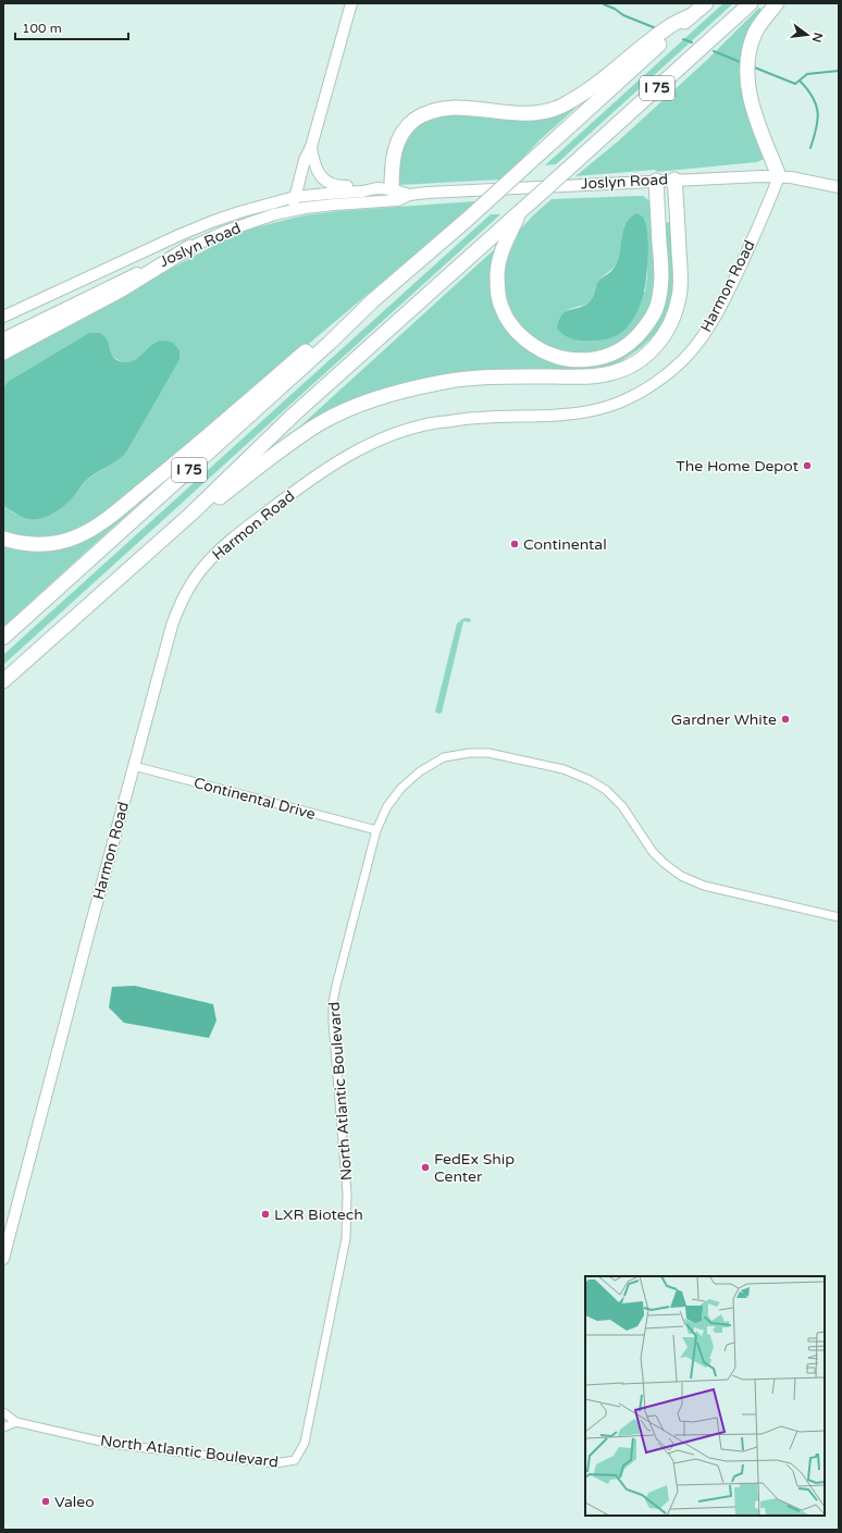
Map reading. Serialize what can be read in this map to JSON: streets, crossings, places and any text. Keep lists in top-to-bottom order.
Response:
{
  "streets": {
    "highway": ["I 75"],
    "street": [
      "Joslyn Road",
      "Harmon Road",
      "Continental Drive",
      "North Atlantic Boulevard"
    ]
  },
  "crossings": [
    ["Joslyn Road", "Harmon Road"],
    ["Harmon Road", "Continental Drive"],
    ["Continental Drive", "North Atlantic Boulevard"]
  ],
  "places": [
    "The Home Depot",
    "Continental",
    "Gardner White",
    "FedEx Ship Center",
    "LXR Biotech",
    "Valeo"
  ],
  "scale_bar": "100 m",
  "north": "right"
}
